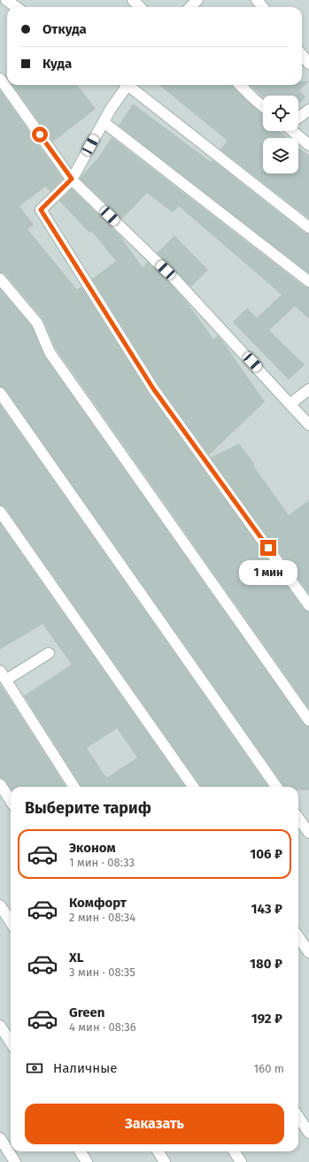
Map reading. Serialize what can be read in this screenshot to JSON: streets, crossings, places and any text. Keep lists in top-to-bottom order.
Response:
{
  "page": {
    "banner": ["Откуда", "Куда"],
    "bubble": "1 мин",
    "heading": "Выберите тариф",
    "list": [
      {
        "name": "Эконом",
        "note": "1 мин · 08:33",
        "value": "106 ₽"
      },
      {
        "name": "Комфорт",
        "note": "2 мин · 08:34",
        "value": "143 ₽"
      },
      {
        "name": "XL",
        "note": "3 мин · 08:35",
        "value": "180 ₽"
      },
      {
        "name": "Green",
        "note": "4 мин · 08:36",
        "value": "192 ₽"
      }
    ],
    "pay": ["Наличные", "160 m"],
    "buttons": "Заказать"
  }
}
